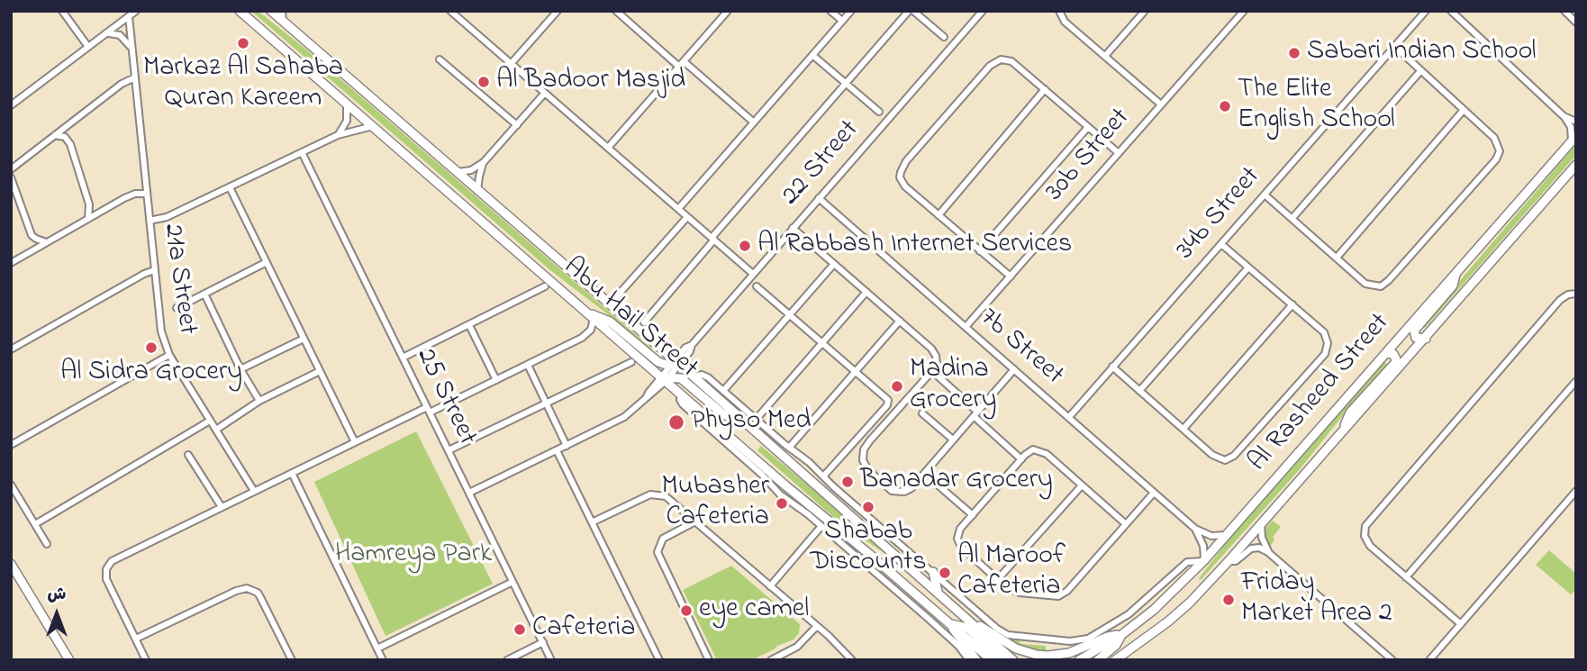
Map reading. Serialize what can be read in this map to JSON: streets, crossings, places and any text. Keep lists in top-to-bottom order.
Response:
{
  "streets": {
    "main road": ["Abu Hail Street", "Al Rasheed Street"],
    "street": [
      "30b Street",
      "22 Street",
      "34b Street",
      "21a Street",
      "7b Street",
      "25 Street"
    ]
  },
  "crossings": [
    ["30b Street", "7b Street"],
    ["22 Street", "Abu Hail Street"],
    ["22 Street", "7b Street"],
    ["22 Street", "25 Street"],
    ["34b Street", "7b Street"],
    ["7b Street", "Al Rasheed Street"]
  ],
  "parks": ["Hamreya Park"],
  "places": [
    "Markaz Al Sahaba Quran Kareem",
    "Sabari Indian School",
    "Al Badoor Masjid",
    "The Elite English School",
    "Al Rabbash Internet Services",
    "Al Sidra Grocery",
    "Madina Grocery",
    "Physo Med",
    "Banadar Grocery",
    "Mubasher Cafeteria",
    "Shabab Discounts",
    "Al Maroof Cafeteria",
    "Friday Market Area 2",
    "eye camel",
    "Cafeteria"
  ],
  "north": "top"
}
